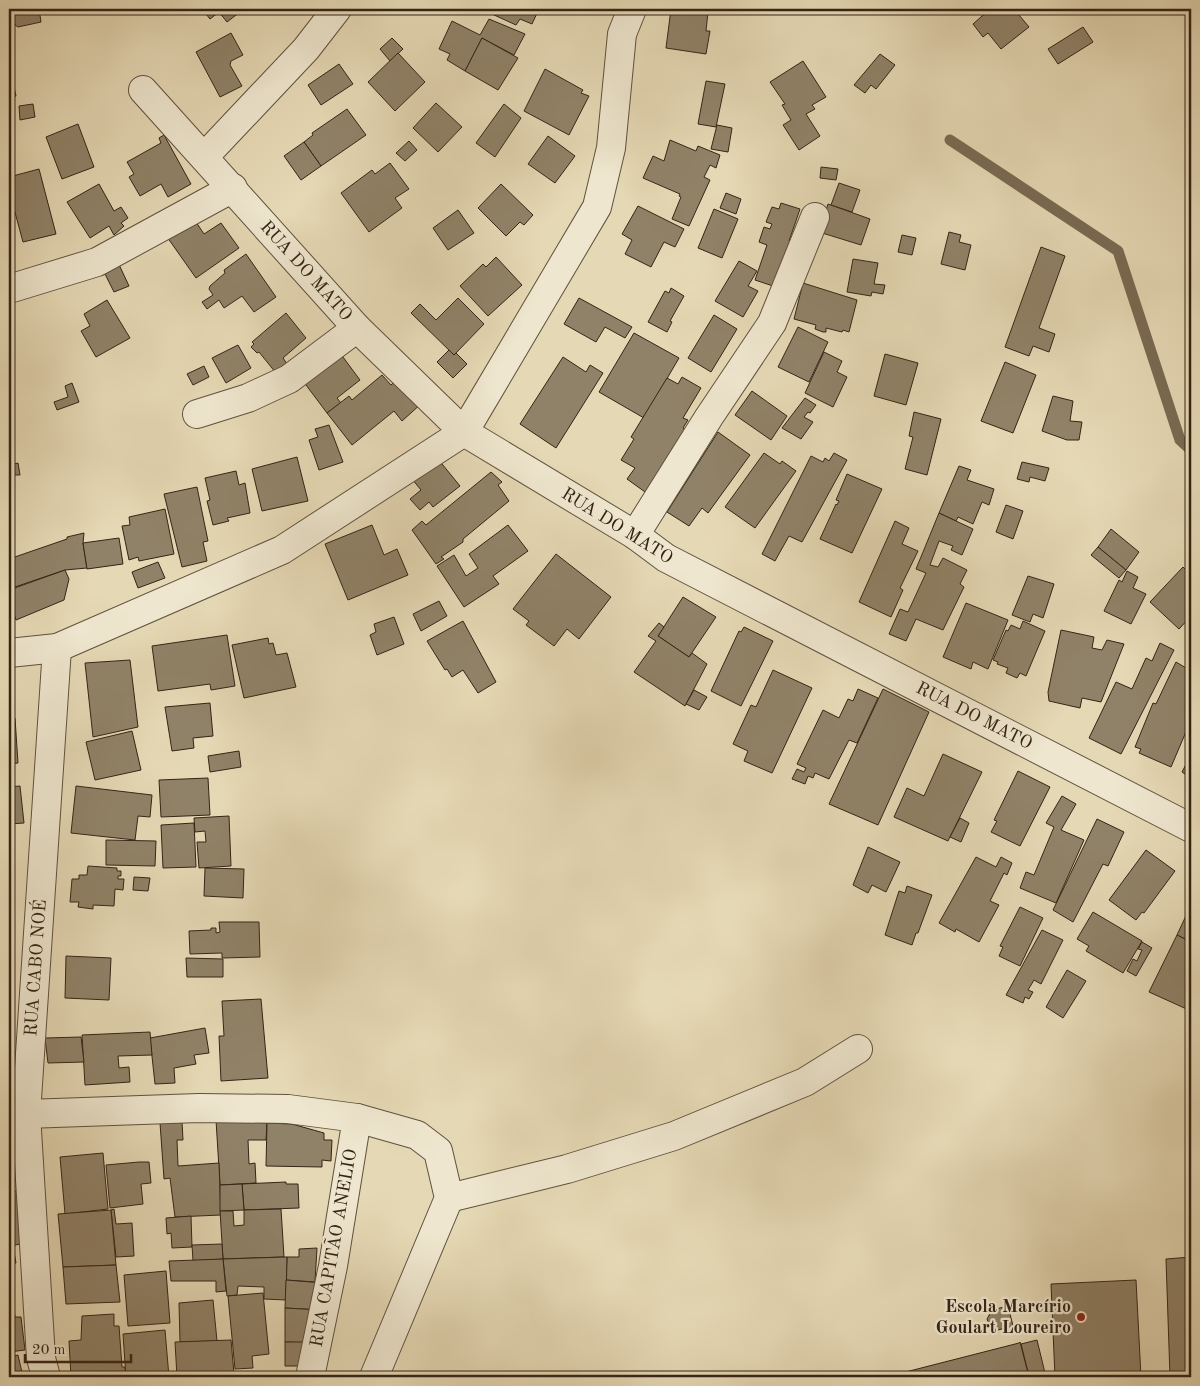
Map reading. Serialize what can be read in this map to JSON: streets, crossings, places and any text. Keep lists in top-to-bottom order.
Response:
{
  "streets": {
    "street": ["RUA DO MATO", "RUA CABO NOÉ", "RUA CAPITÃO ANELIO"]
  },
  "places": ["Escola Marcírio Goulart Loureiro"],
  "scale_bar": "20 m"
}
